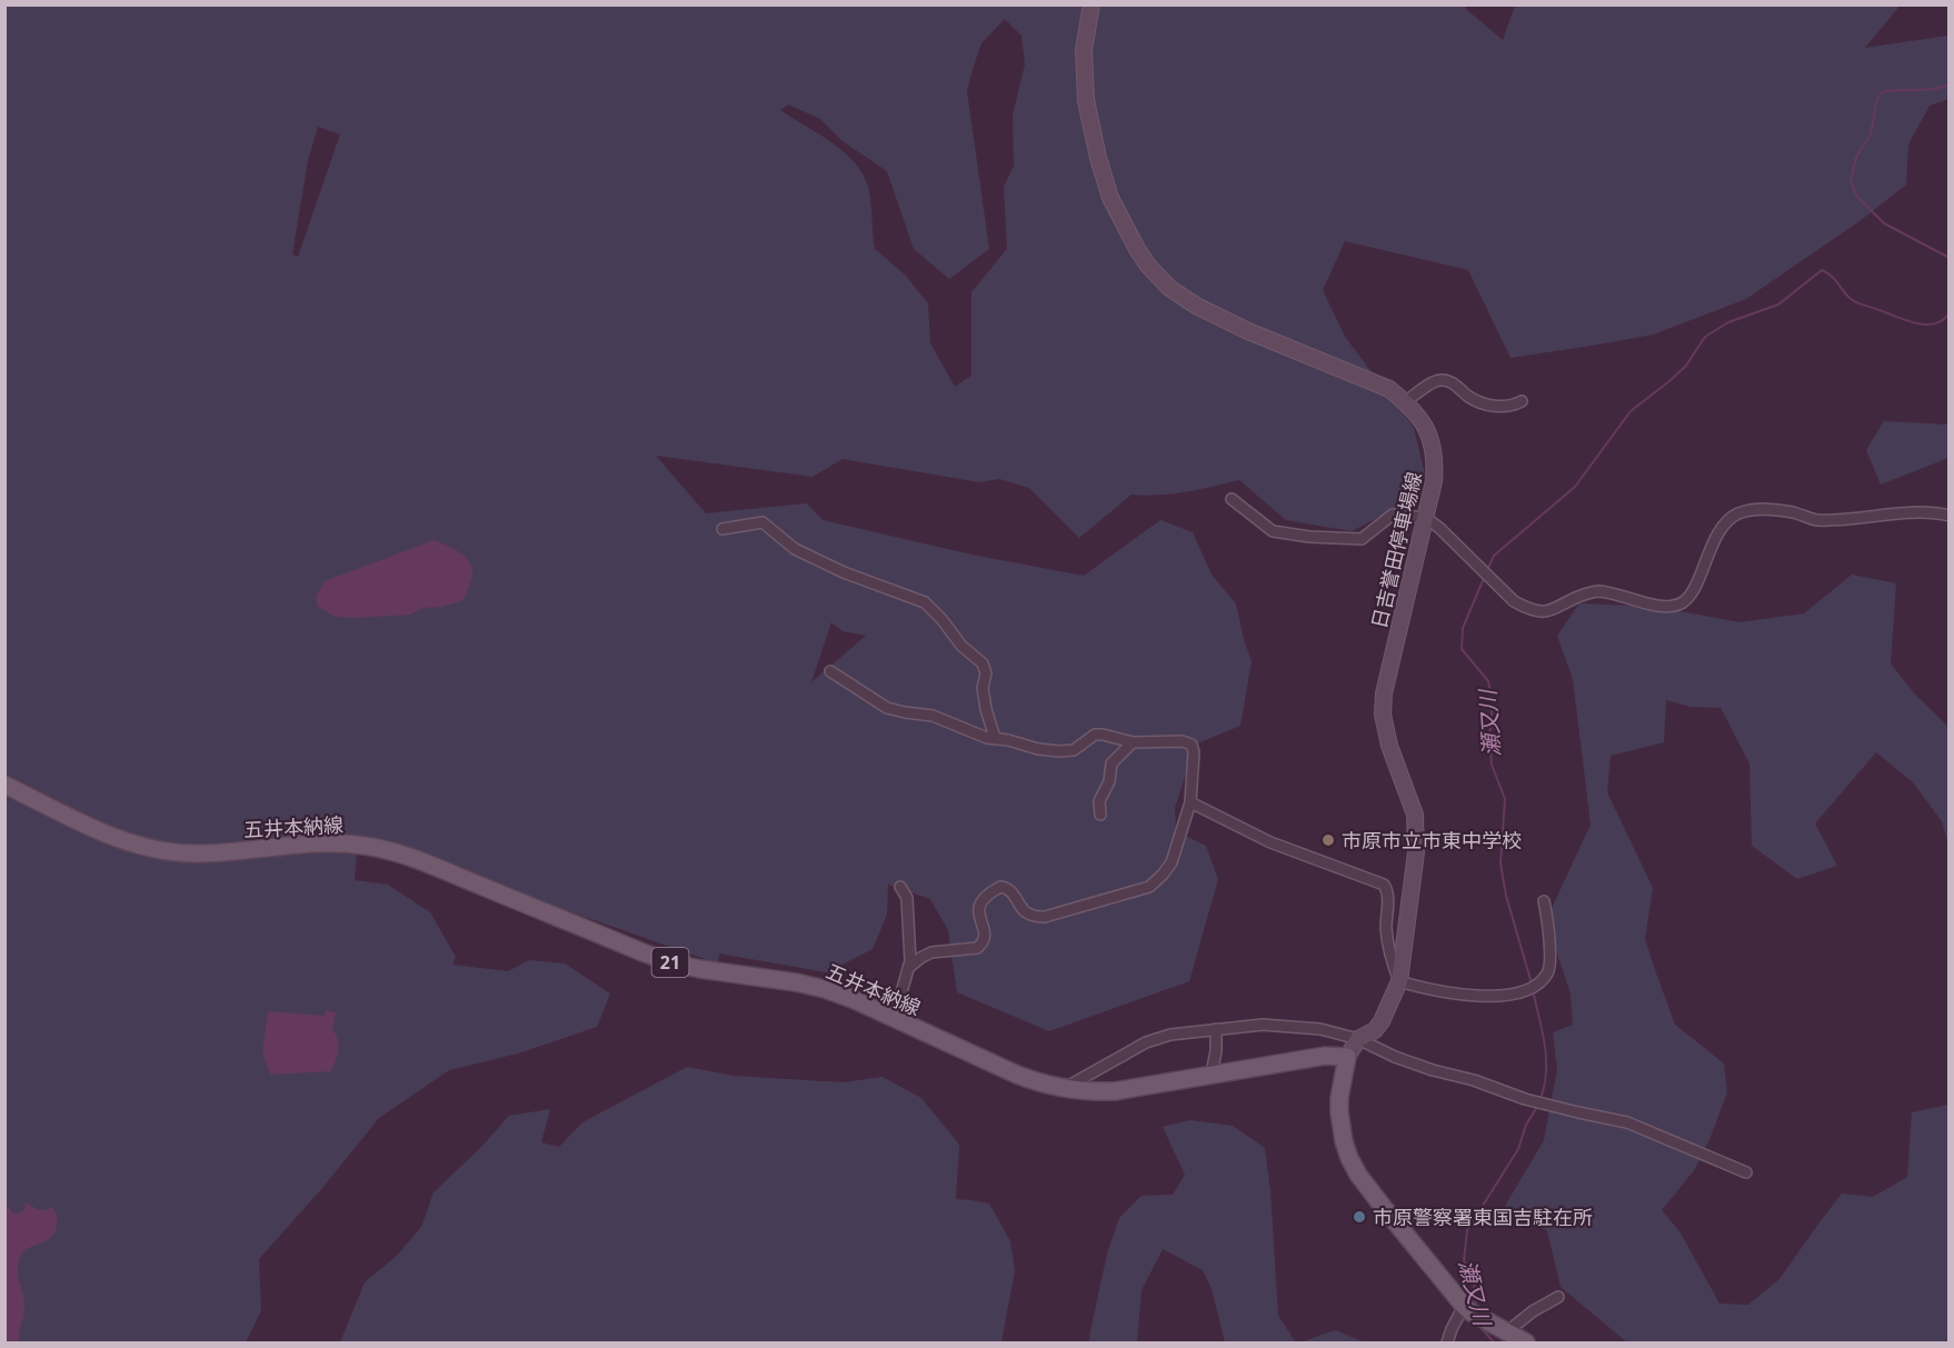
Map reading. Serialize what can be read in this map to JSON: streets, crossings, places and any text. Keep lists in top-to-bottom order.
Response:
{
  "streets": {
    "main road": ["日吉誉田停車場線", "五井本納線", "21"]
  },
  "crossings": [
    ["日吉誉田停車場線", "五井本納線"]
  ],
  "water": ["瀬又川"],
  "places": ["市原市立市東中学校", "市原警察署東国吉駐在所"]
}
